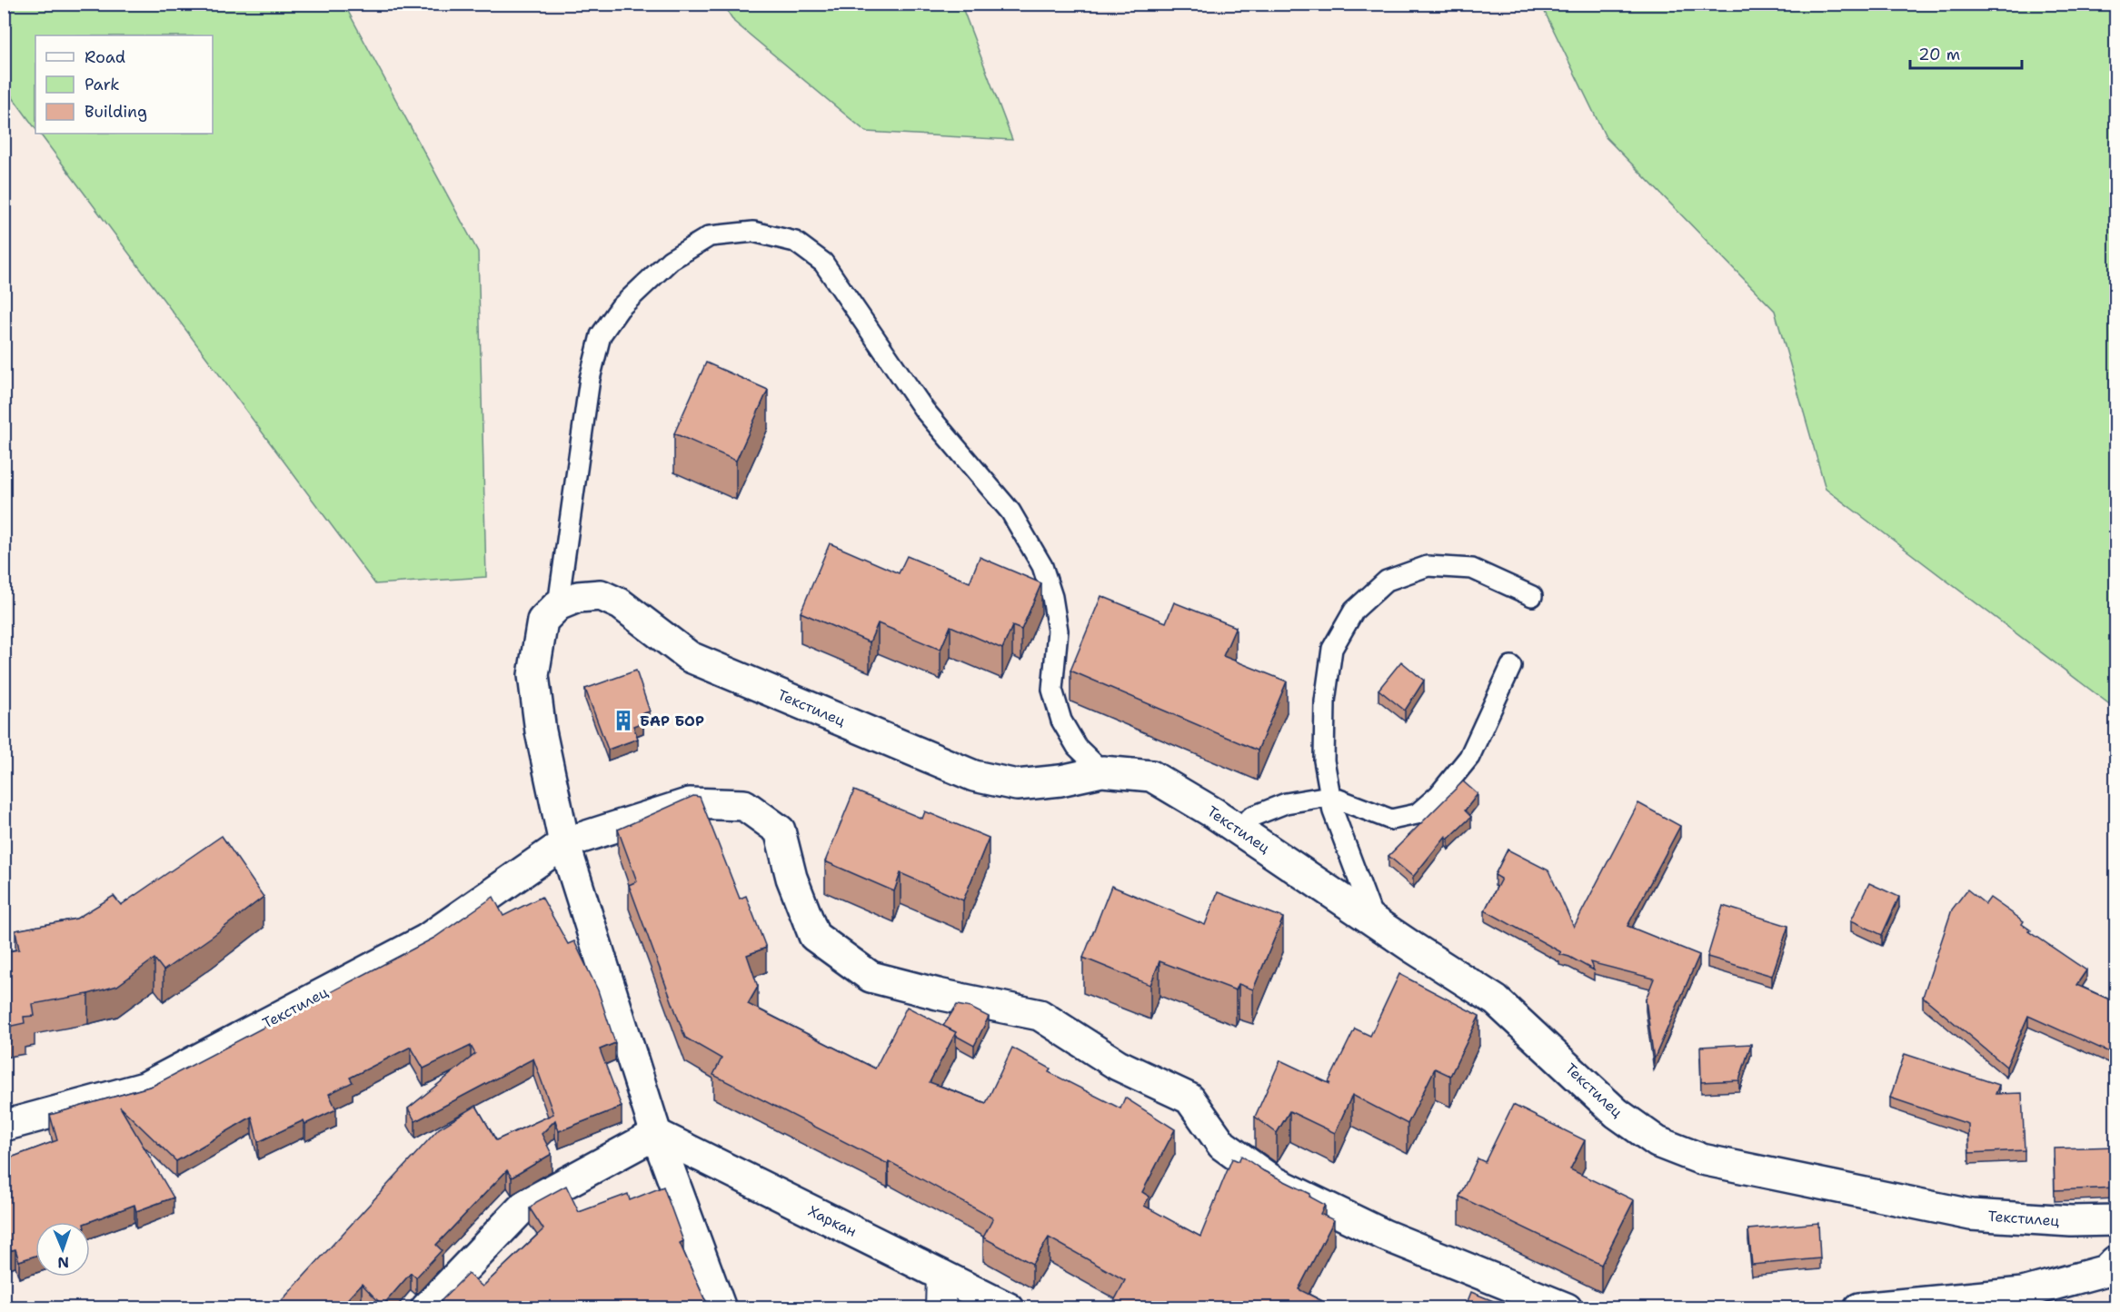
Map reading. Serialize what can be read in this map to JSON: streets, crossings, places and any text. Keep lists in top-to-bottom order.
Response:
{
  "streets": {
    "street": ["Текстилец", "Харкан"]
  },
  "places": {
    "building": ["БАР БОР"]
  },
  "legend": ["Road", "Park", "Building"],
  "scale_bar": "20 m",
  "north": "bottom"
}
